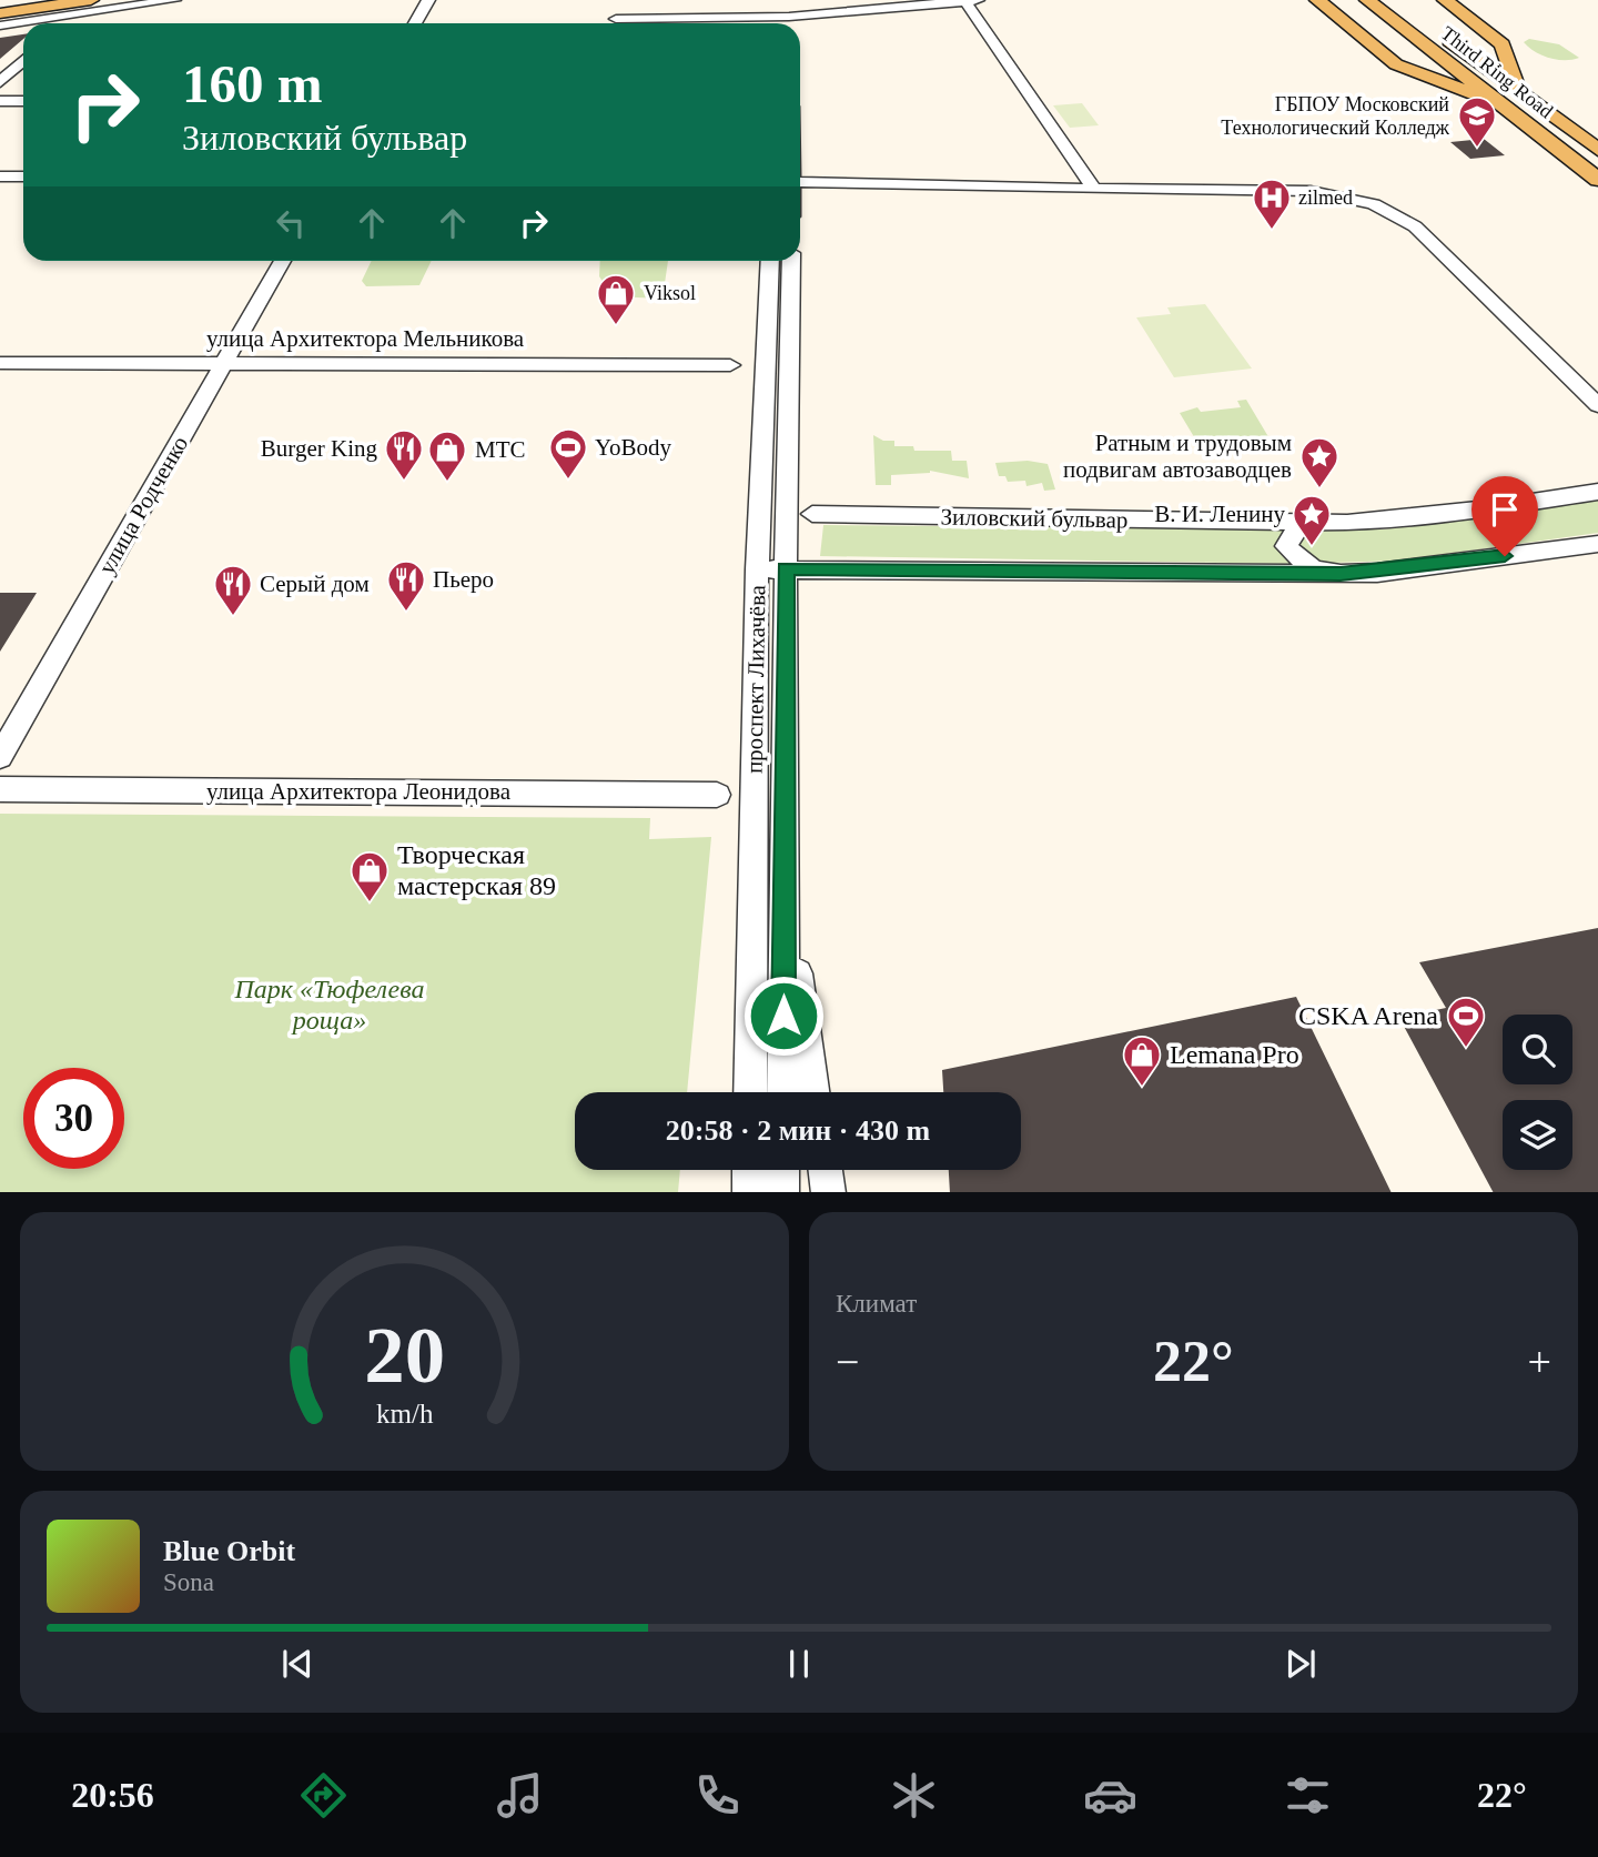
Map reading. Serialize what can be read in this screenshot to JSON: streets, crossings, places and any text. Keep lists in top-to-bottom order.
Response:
{
  "streets": {
    "main road": ["Third Ring Road"],
    "street": [
      "улица Архитектора Мельникова",
      "улица Родченко",
      "Зиловский бульвар",
      "проспект Лихачёва",
      "улица Архитектора Леонидова"
    ]
  },
  "crossings": [
    ["улица Архитектора Мельникова", "улица Родченко"]
  ],
  "parks": ["Парк «Тюфелева роща»"],
  "places": {
    "school or university": ["ГБПОУ Московский Технологический Колледж"],
    "hospital": ["zilmed"],
    "shop": [
      "Viksol",
      "МТС",
      "Творческая мастерская 89",
      "Lemana Pro"
    ],
    "sports": ["YoBody", "CSKA Arena"],
    "restaurant": ["Burger King", "Пьеро", "Серый дом"],
    "place": ["Ратным и трудовым подвигам автозаводцев", "В. И. Ленину"]
  },
  "page": {
    "turn": ["160 m", "Зиловский бульвар"],
    "limit": "30",
    "trip": "20:58 · 2 мин · 430 m",
    "tile": "Климат",
    "heat": ["−", "22°", "+"],
    "song": ["Blue Orbit", "Sona"],
    "tabs": ["20:56", "22°"],
    "gauge": ["20", "km/h"]
  }
}
